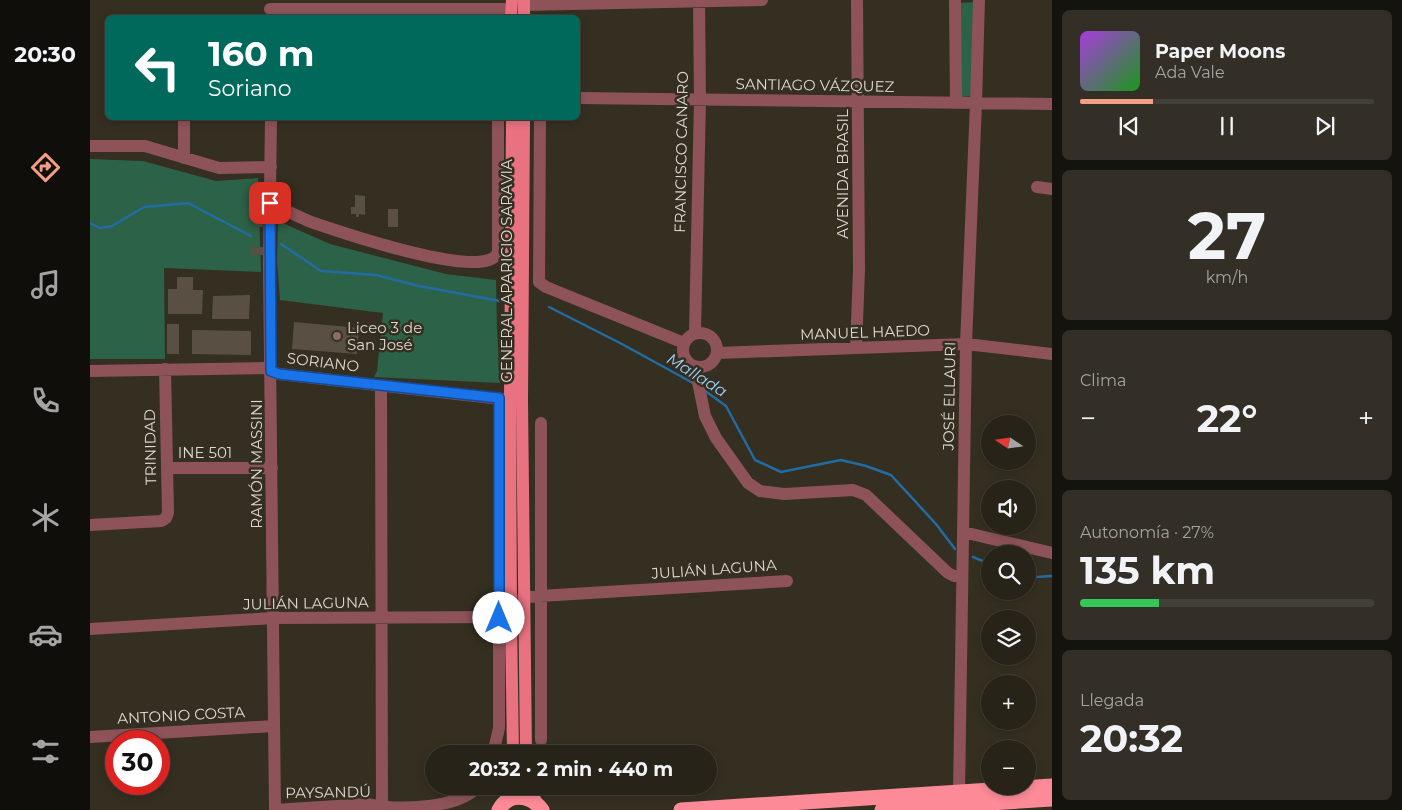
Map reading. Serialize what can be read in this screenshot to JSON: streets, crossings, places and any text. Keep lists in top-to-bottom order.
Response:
{
  "streets": {
    "main road": ["GENERAL APARICIO SARAVIA"],
    "street": [
      "SANTIAGO VÁZQUEZ",
      "FRANCISCO CANARO",
      "AVENIDA BRASIL",
      "MANUEL HAEDO",
      "SORIANO",
      "JOSÉ ELLAURI",
      "TRINIDAD",
      "INE 501",
      "RAMÓN MASSINI",
      "JULIÁN LAGUNA",
      "ANTONIO COSTA",
      "PAYSANDÚ"
    ]
  },
  "crossings": [
    ["SANTIAGO VÁZQUEZ", "FRANCISCO CANARO"],
    ["SANTIAGO VÁZQUEZ", "AVENIDA BRASIL"],
    ["SANTIAGO VÁZQUEZ", "JOSÉ ELLAURI"],
    ["FRANCISCO CANARO", "MANUEL HAEDO"],
    ["AVENIDA BRASIL", "MANUEL HAEDO"],
    ["GENERAL APARICIO SARAVIA", "SORIANO"],
    ["GENERAL APARICIO SARAVIA", "RAMÓN MASSINI"],
    ["GENERAL APARICIO SARAVIA", "JULIÁN LAGUNA"],
    ["MANUEL HAEDO", "JOSÉ ELLAURI"],
    ["SORIANO", "TRINIDAD"],
    ["SORIANO", "RAMÓN MASSINI"],
    ["TRINIDAD", "INE 501"],
    ["INE 501", "RAMÓN MASSINI"],
    ["RAMÓN MASSINI", "JULIÁN LAGUNA"],
    ["RAMÓN MASSINI", "ANTONIO COSTA"],
    ["RAMÓN MASSINI", "PAYSANDÚ"]
  ],
  "water": ["Mallada"],
  "places": ["Liceo 3 de San José"],
  "north": "left",
  "page": {
    "tabs": "20:30",
    "turn": ["160 m", "Soriano"],
    "song": ["Paper Moons", "Ada Vale"],
    "tile": [
      ["27", "km/h"],
      "Clima",
      ["Autonomía · 27%", "135 km"],
      ["Llegada", "20:32"]
    ],
    "heat": ["−", "22°", "+"],
    "map_buttons": ["+", "−"],
    "limit": "30",
    "trip": "20:32 · 2 min · 440 m"
  }
}
